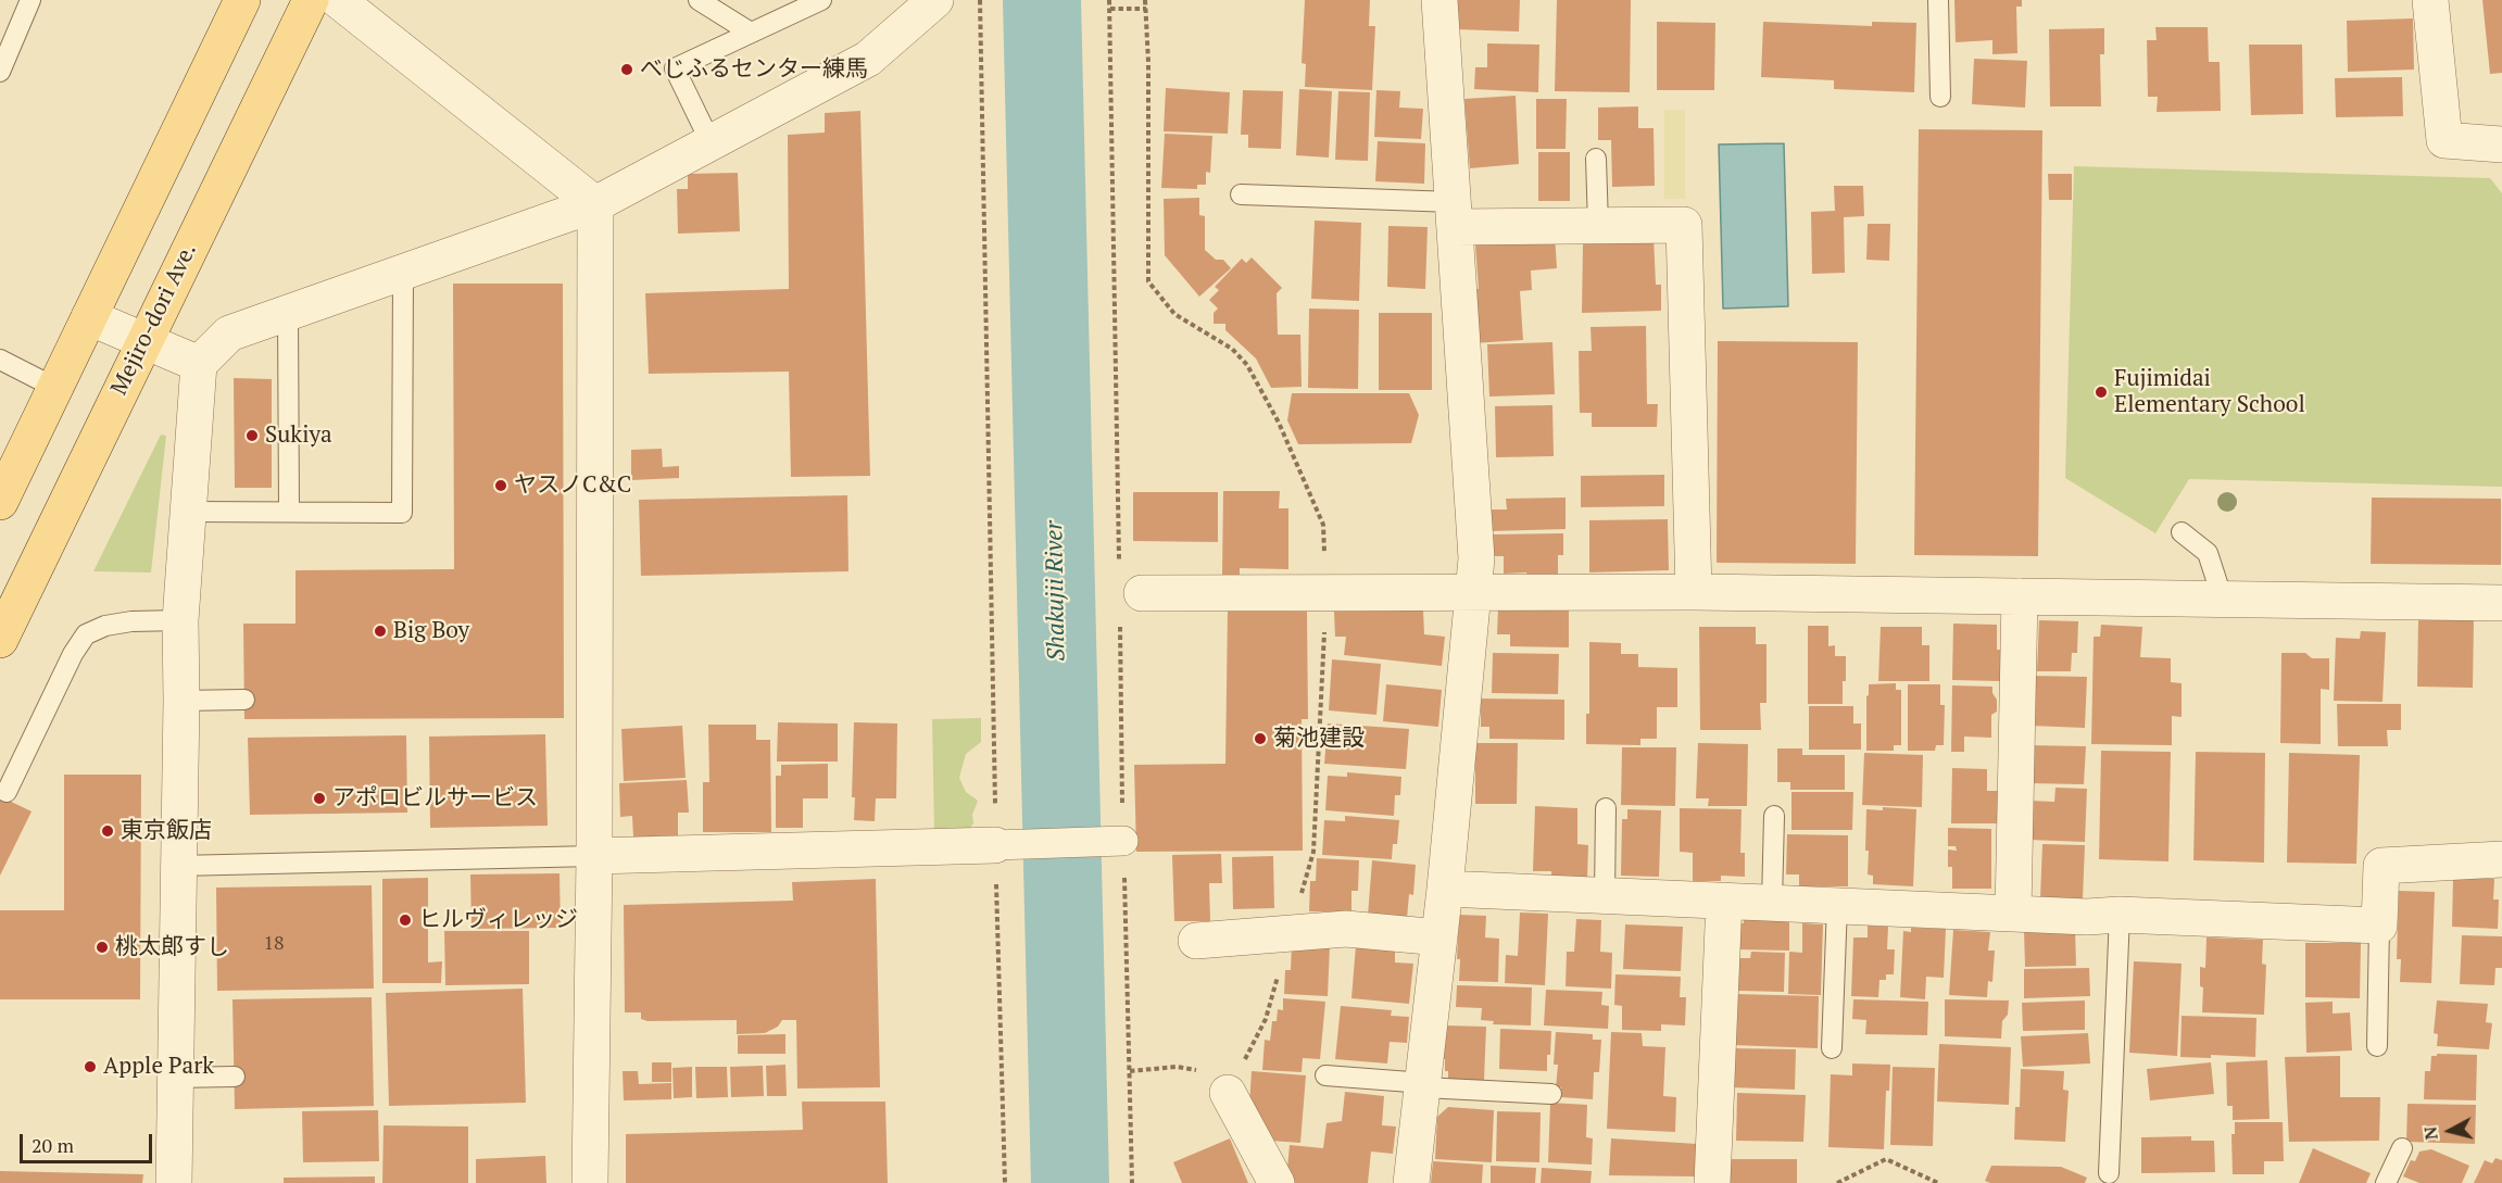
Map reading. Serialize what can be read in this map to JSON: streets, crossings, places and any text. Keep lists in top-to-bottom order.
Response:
{
  "streets": {
    "main road": ["Mejiro-dori Ave."]
  },
  "water": ["Shakujii River"],
  "places": [
    "べじふるセンター練馬",
    "Fujimidai Elementary School",
    "Sukiya",
    "ヤスノC&C",
    "Big Boy",
    "菊池建設",
    "アポロビルサービス",
    "東京飯店",
    "ヒルヴィレッジ",
    "桃太郎すし",
    "Apple Park"
  ],
  "house_numbers": ["18"],
  "scale_bar": "20 m",
  "north": "left"
}
